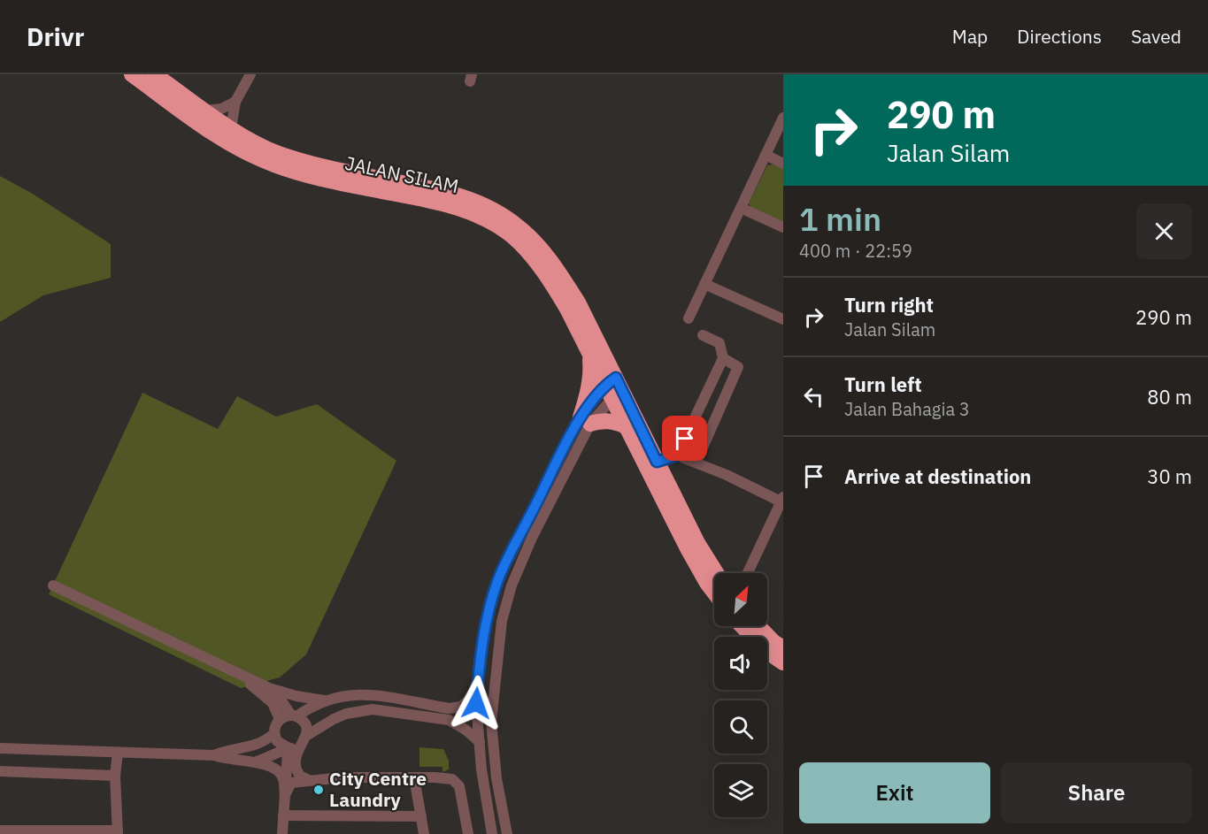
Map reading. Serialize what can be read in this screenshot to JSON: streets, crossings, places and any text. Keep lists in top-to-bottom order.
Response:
{
  "streets": {
    "highway": ["JALAN SILAM"]
  },
  "places": ["City Centre Laundry"],
  "north": "top right",
  "page": {
    "header": "Drivr",
    "nav": ["Map", "Directions", "Saved"],
    "turn": ["290 m", "Jalan Silam"],
    "heading": ["1 min", "400 m · 22:59"],
    "list": [
      {
        "name": "Turn right",
        "note": "Jalan Silam",
        "value": "290 m"
      },
      {
        "name": "Turn left",
        "note": "Jalan Bahagia 3",
        "value": "80 m"
      },
      {
        "name": "Arrive at destination",
        "value": "30 m"
      }
    ],
    "buttons": ["Exit", "Share"]
  }
}
